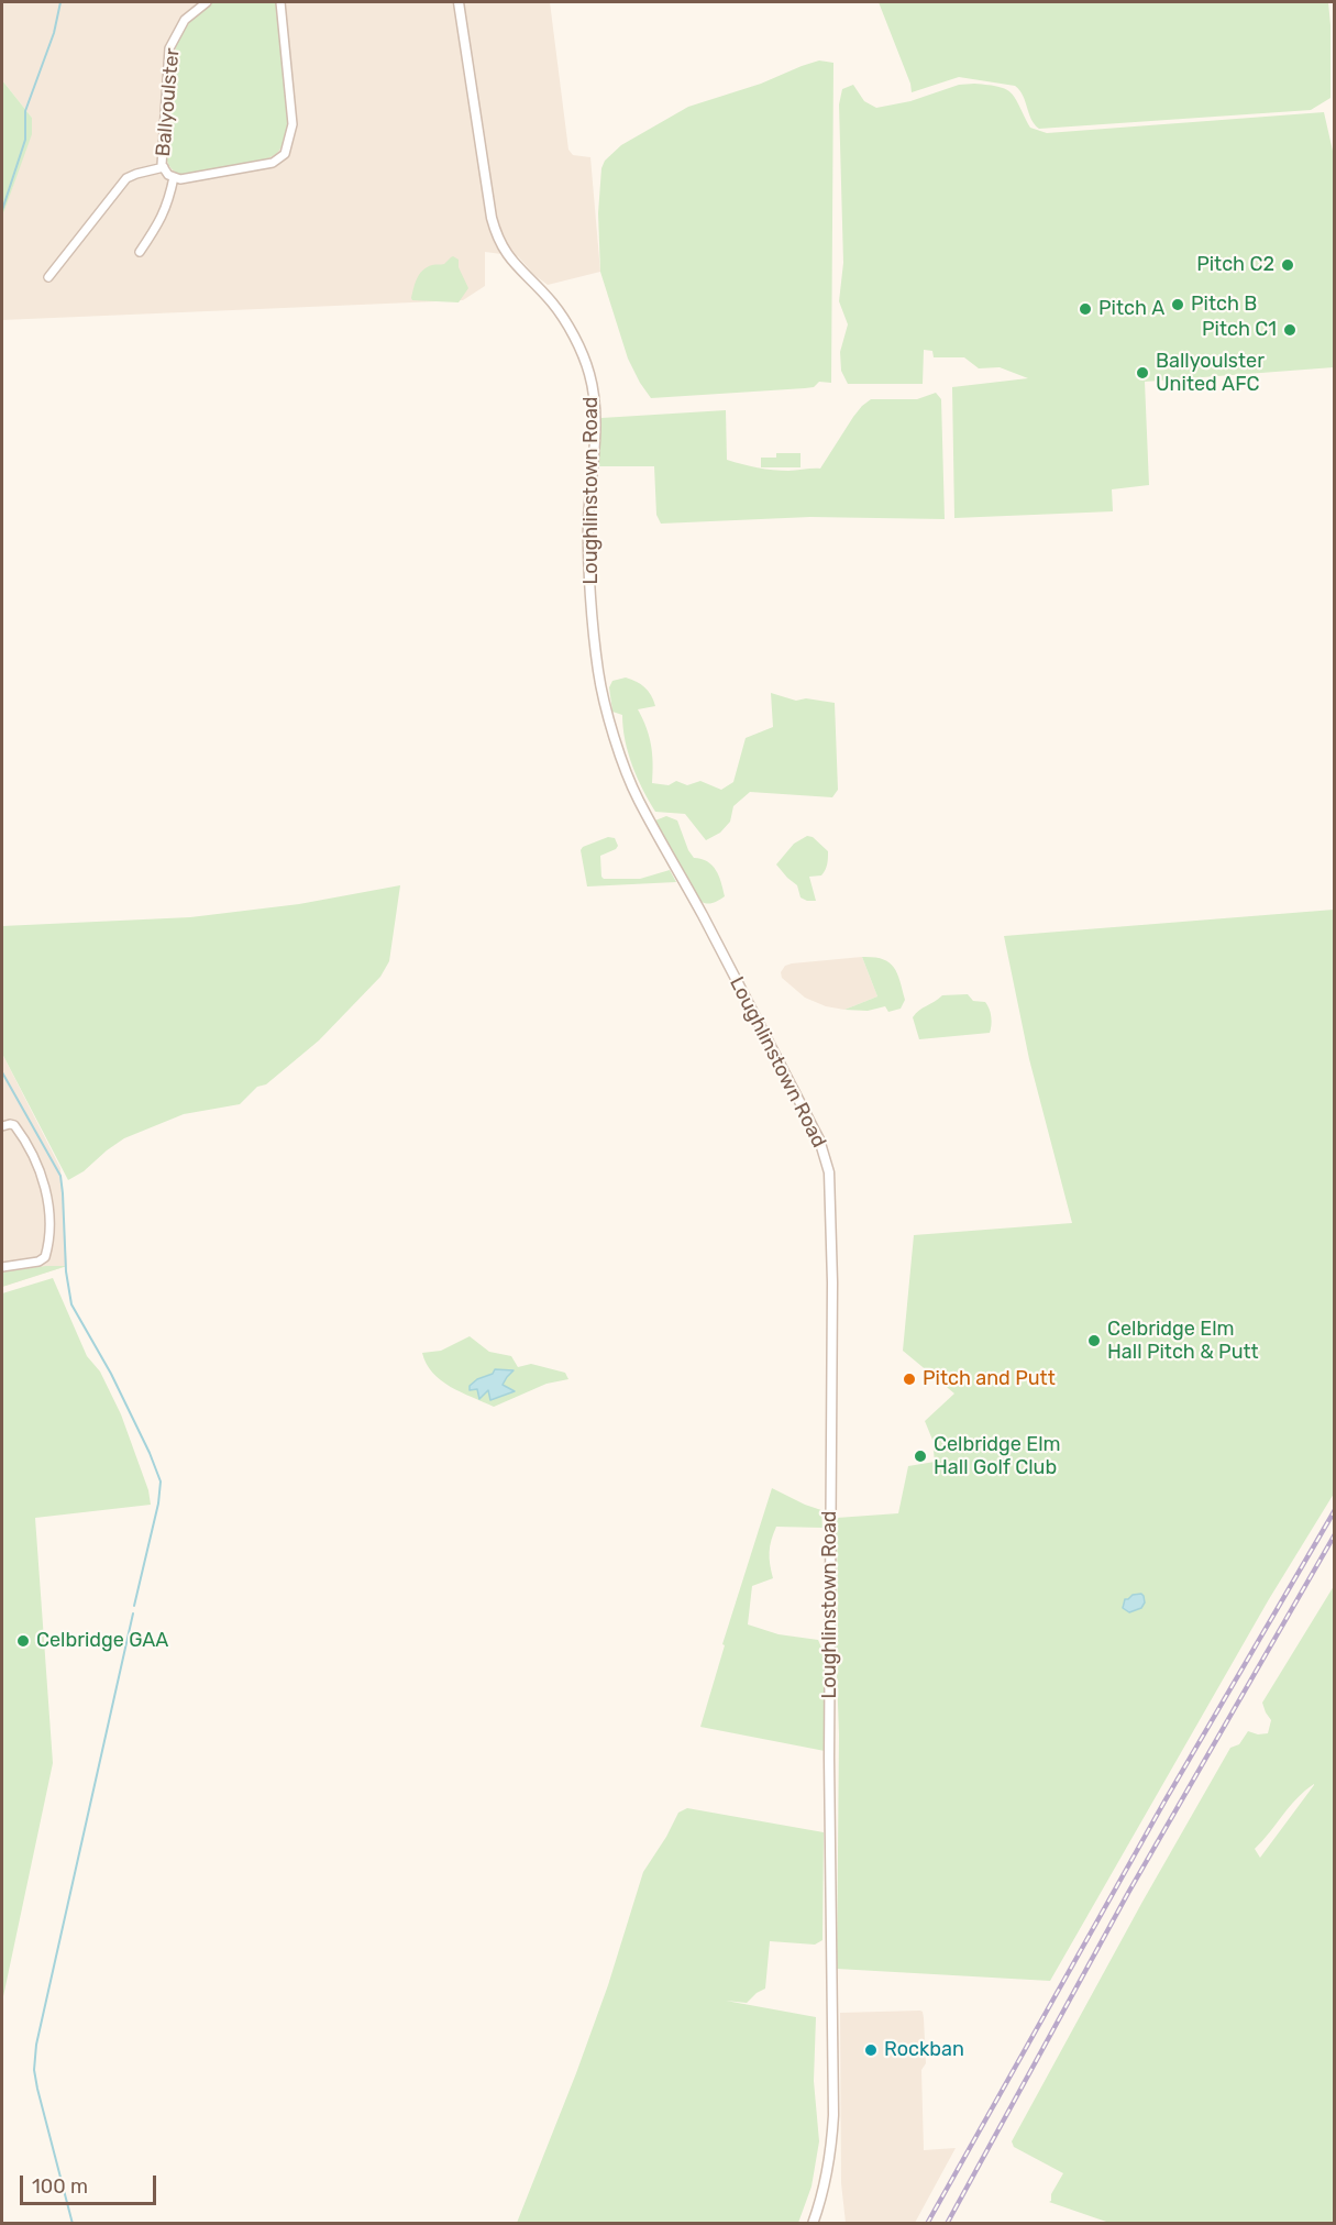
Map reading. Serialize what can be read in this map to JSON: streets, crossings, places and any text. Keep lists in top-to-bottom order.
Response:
{
  "streets": {
    "street": ["Ballyoulster", "Loughlinstown Road"]
  },
  "places": [
    "Pitch C2",
    "Pitch B",
    "Pitch A",
    "Pitch C1",
    "Ballyoulster United AFC",
    "Celbridge Elm Hall Pitch & Putt",
    "Pitch and Putt",
    "Celbridge Elm Hall Golf Club",
    "Celbridge GAA",
    "Rockban"
  ],
  "scale_bar": "100 m"
}
